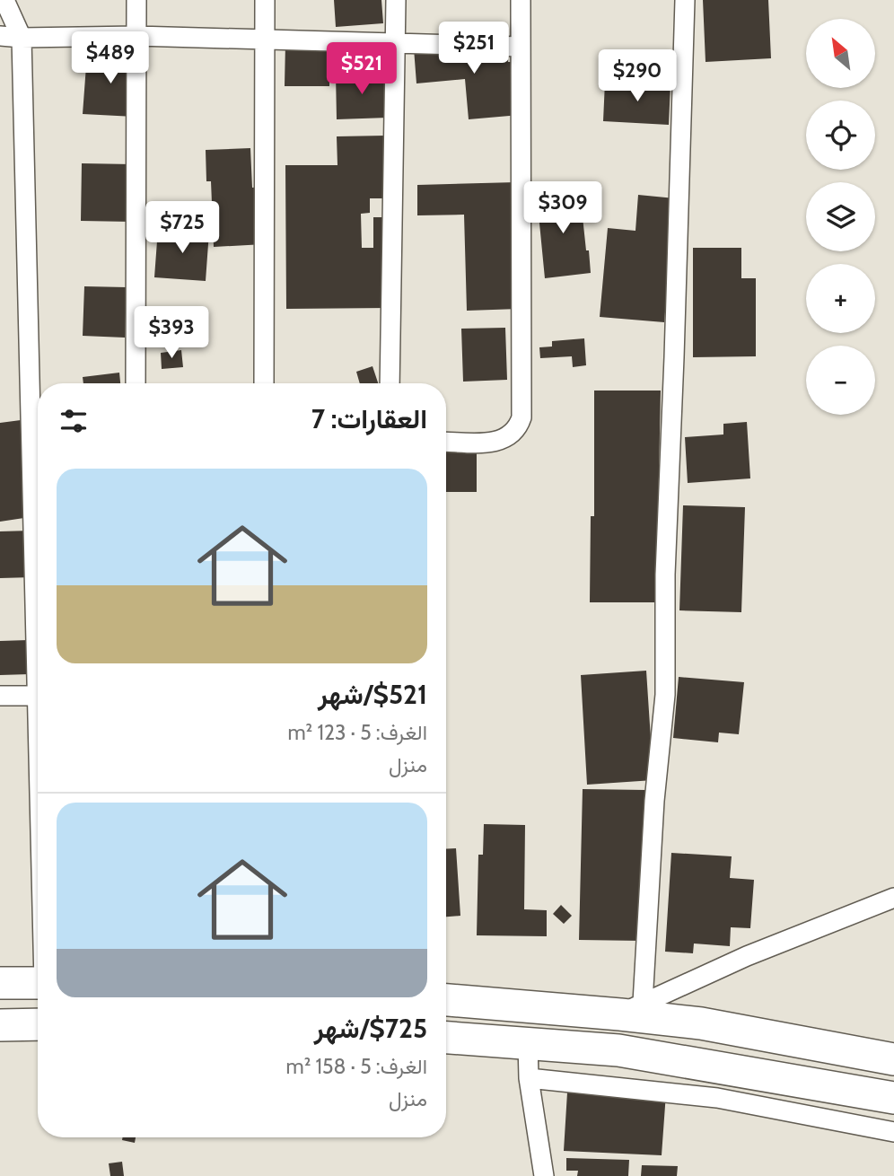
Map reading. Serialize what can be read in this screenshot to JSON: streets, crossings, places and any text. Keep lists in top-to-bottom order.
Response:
{
  "north": "top left",
  "page": {
    "map_buttons": ["+", "−"],
    "price": [
      "$251",
      "$489",
      "$521",
      "$290",
      "$309",
      "$725",
      "$393"
    ],
    "heading": "العقارات: 7",
    "list": [
      {
        "name": "$521/شهر",
        "note": "الغرف: 5 · 123 m² · منزل"
      },
      {
        "name": "$725/شهر",
        "note": "الغرف: 5 · 158 m² · منزل"
      }
    ]
  }
}
